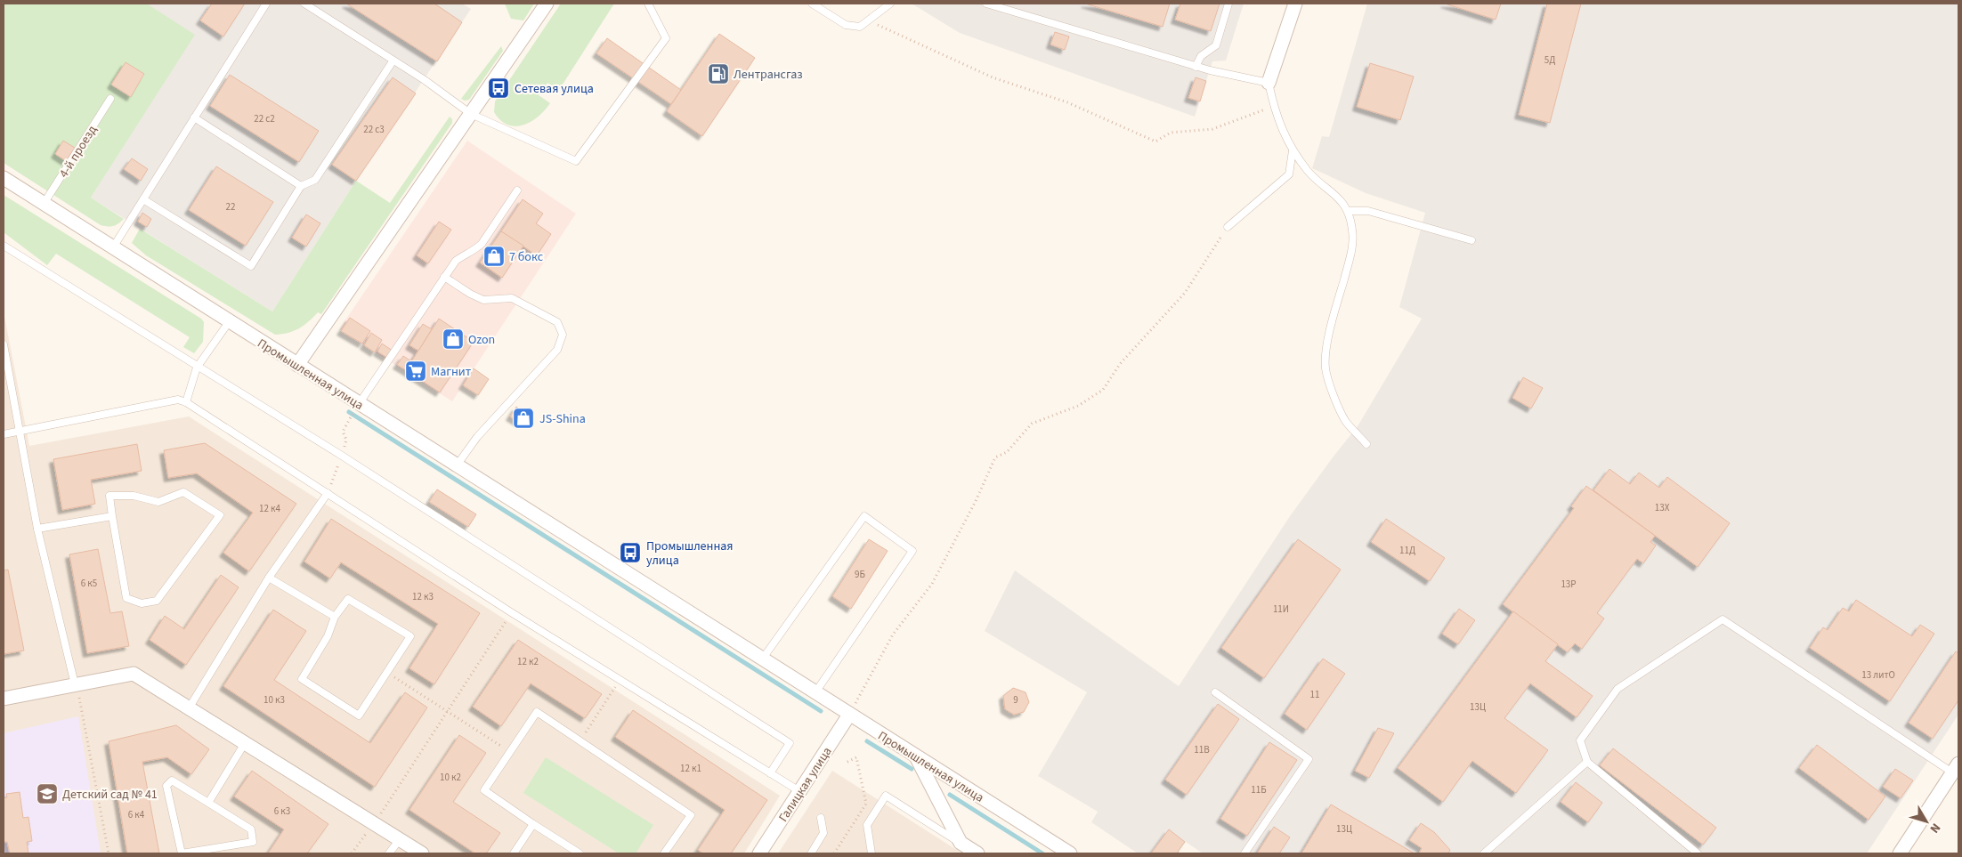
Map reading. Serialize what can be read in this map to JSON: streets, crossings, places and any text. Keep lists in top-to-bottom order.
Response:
{
  "streets": {
    "street": ["Промышленная улица", "Галицкая улица"],
    "lane": ["4-й проезд"]
  },
  "crossings": [
    ["4-й проезд", "Промышленная улица"],
    ["Промышленная улица", "Галицкая улица"]
  ],
  "places": {
    "fuel station": ["Лентрансгаз"],
    "bus stop": ["Сетевая улица", "Промышленная улица"],
    "shop": ["7 бокс", "Ozon", "JS-Shina"],
    "supermarket": ["Магнит"],
    "school or university": ["Детский сад № 41"]
  },
  "house_numbers": [
    "5Д",
    "22 с2",
    "22 с3",
    "22",
    "13Х",
    "12 к4",
    "11Д",
    "9Б",
    "6 к5",
    "13Р",
    "12 к3",
    "11И",
    "12 к2",
    "13 литО",
    "11",
    "10 к3",
    "9",
    "13Ц",
    "11В",
    "12 к1",
    "10 к2",
    "11Б",
    "6 к3",
    "6 к4",
    "13Ц"
  ],
  "north": "bottom right"
}
